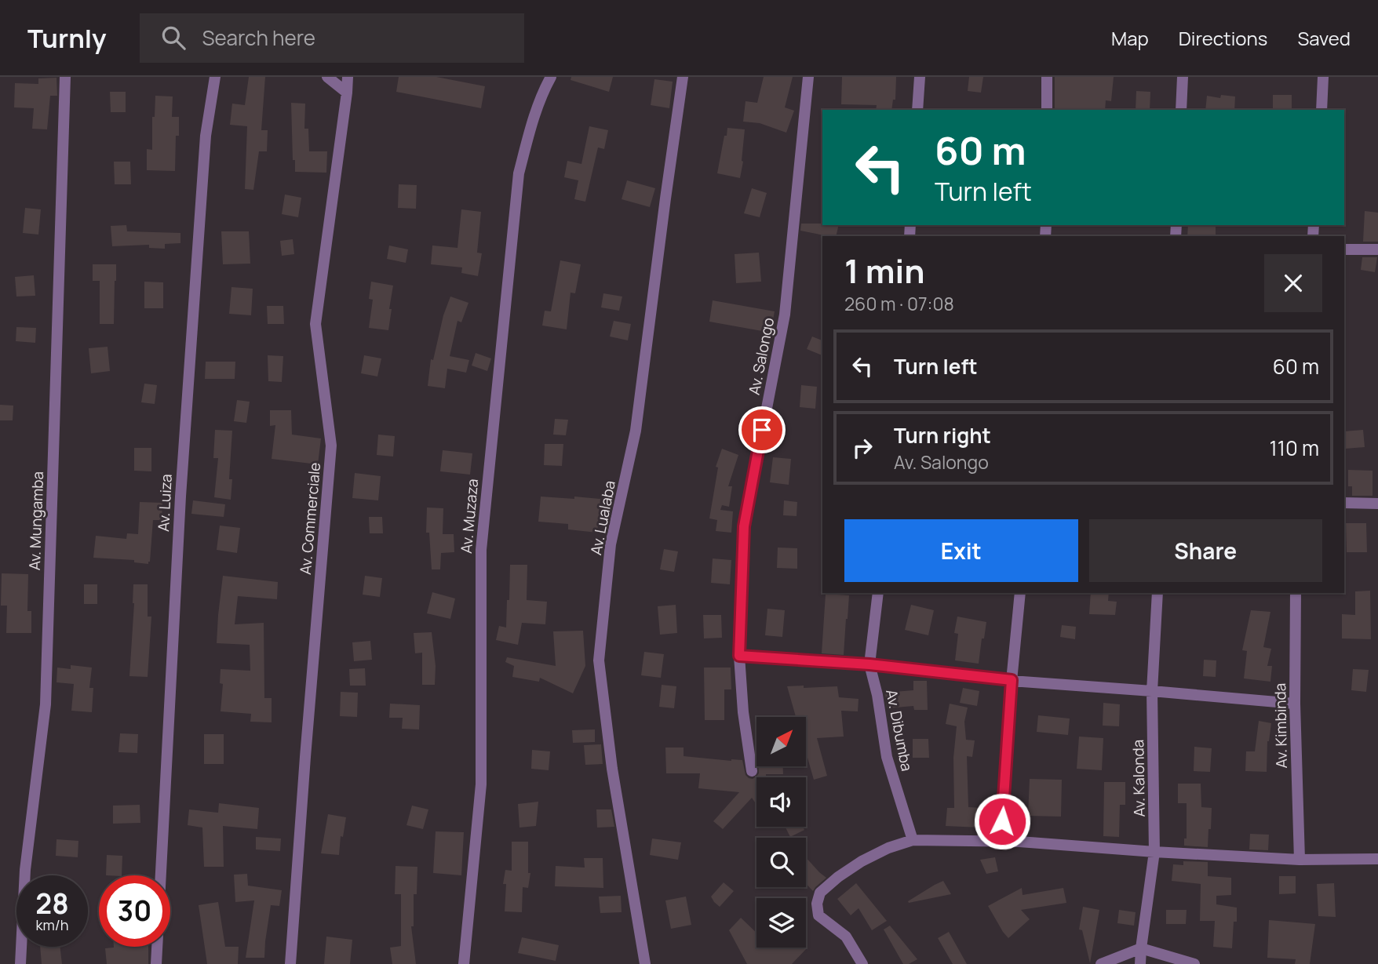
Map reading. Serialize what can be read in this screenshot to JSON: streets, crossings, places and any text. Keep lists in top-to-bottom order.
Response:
{
  "streets": {
    "street": [
      "Av. Salongo",
      "Av. Luiza",
      "Av. Muzaza",
      "Av. Lualaba",
      "Av. Commerciale",
      "Av. Mungamba",
      "Av. Kimbinda",
      "Av. Dibumba",
      "Av. Kalonda"
    ]
  },
  "north": "top right",
  "page": {
    "header": "Turnly",
    "search": "Search here",
    "nav": ["Map", "Directions", "Saved"],
    "turn": ["60 m", "Turn left"],
    "heading": ["1 min", "260 m · 07:08"],
    "list": [
      {
        "name": "Turn left",
        "value": "60 m"
      },
      {
        "name": "Turn right",
        "note": "Av. Salongo",
        "value": "110 m"
      }
    ],
    "buttons": ["Exit", "Share"],
    "speed": "28 km/h",
    "limit": "30"
  }
}
